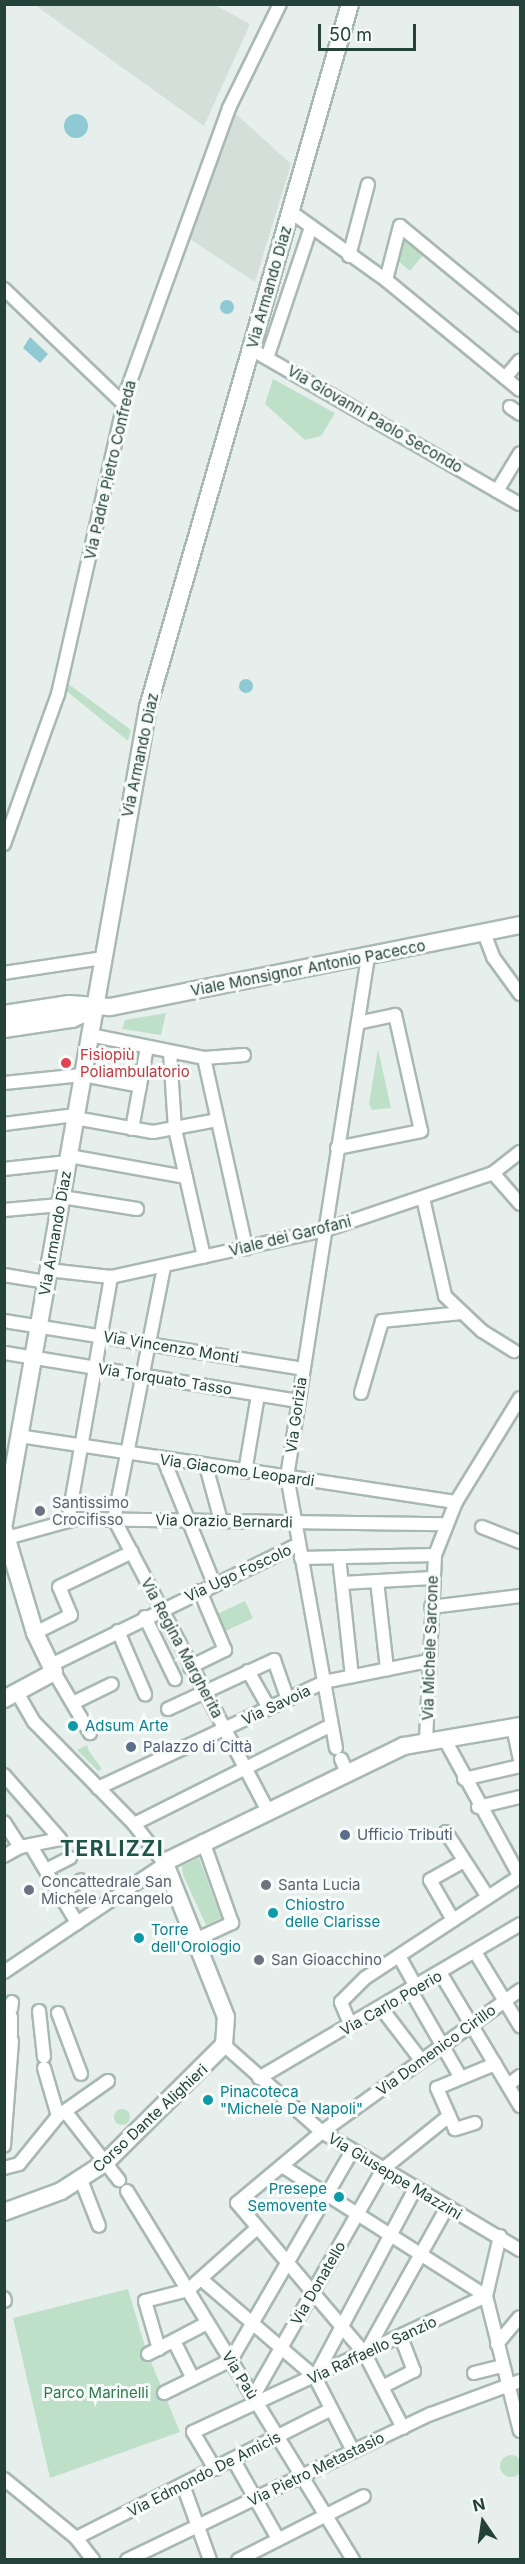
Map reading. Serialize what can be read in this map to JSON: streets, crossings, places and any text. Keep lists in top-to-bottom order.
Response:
{
  "streets": {
    "main road": ["Via Armando Diaz", "Viale Monsignor Antonio Pacecco", "Corso Dante Alighieri"],
    "street": [
      "Via Giovanni Paolo Secondo",
      "Via Padre Pietro Confreda",
      "Viale dei Garofani",
      "Via Vincenzo Monti",
      "Via Torquato Tasso",
      "Via Gorizia",
      "Via Giacomo Leopardi",
      "Via Orazio Bernardi",
      "Via Ugo Foscolo",
      "Via Regina Margherita",
      "Via Michele Sarcone",
      "Via Savoia",
      "Via Carlo Poerio",
      "Via Domenico Cirillo",
      "Via Giuseppe Mazzini",
      "Via Donatello",
      "Via Raffaello Sanzio",
      "Via Paù",
      "Via Pietro Metastasio",
      "Via Edmondo De Amicis"
    ]
  },
  "crossings": [
    ["Via Armando Diaz", "Via Giovanni Paolo Secondo"],
    ["Via Armando Diaz", "Viale Monsignor Antonio Pacecco"],
    ["Via Armando Diaz", "Viale dei Garofani"],
    ["Via Armando Diaz", "Via Vincenzo Monti"],
    ["Via Armando Diaz", "Via Torquato Tasso"],
    ["Via Armando Diaz", "Via Giacomo Leopardi"],
    ["Via Armando Diaz", "Via Orazio Bernardi"],
    ["Viale Monsignor Antonio Pacecco", "Via Gorizia"],
    ["Viale dei Garofani", "Via Gorizia"],
    ["Via Vincenzo Monti", "Via Gorizia"],
    ["Via Torquato Tasso", "Via Gorizia"],
    ["Via Gorizia", "Via Giacomo Leopardi"],
    ["Via Gorizia", "Via Orazio Bernardi"],
    ["Via Gorizia", "Via Ugo Foscolo"],
    ["Via Gorizia", "Via Savoia"],
    ["Via Giacomo Leopardi", "Via Michele Sarcone"],
    ["Via Orazio Bernardi", "Via Regina Margherita"],
    ["Via Orazio Bernardi", "Via Michele Sarcone"],
    ["Via Ugo Foscolo", "Via Regina Margherita"],
    ["Via Regina Margherita", "Via Savoia"],
    ["Via Michele Sarcone", "Via Savoia"],
    ["Via Carlo Poerio", "Via Giuseppe Mazzini"],
    ["Via Domenico Cirillo", "Via Giuseppe Mazzini"],
    ["Corso Dante Alighieri", "Via Giuseppe Mazzini"],
    ["Via Giuseppe Mazzini", "Via Donatello"],
    ["Via Donatello", "Via Raffaello Sanzio"],
    ["Via Donatello", "Via Paù"],
    ["Via Raffaello Sanzio", "Via Paù"],
    ["Via Raffaello Sanzio", "Via Edmondo De Amicis"],
    ["Via Paù", "Via Pietro Metastasio"],
    ["Via Paù", "Via Edmondo De Amicis"]
  ],
  "districts": ["TERLIZZI"],
  "parks": ["Parco Marinelli"],
  "places": [
    "Fisiopiù Poliambulatorio",
    "Santissimo Crocifisso",
    "Adsum Arte",
    "Palazzo di Città",
    "Ufficio Tributi",
    "Santa Lucia",
    "Concattedrale San Michele Arcangelo",
    "Chiostro delle Clarisse",
    "Torre dell'Orologio",
    "San Gioacchino",
    "Pinacoteca \"Michele De Napoli\"",
    "Presepe Semovente"
  ],
  "scale_bar": "50 m",
  "north": "top"
}
